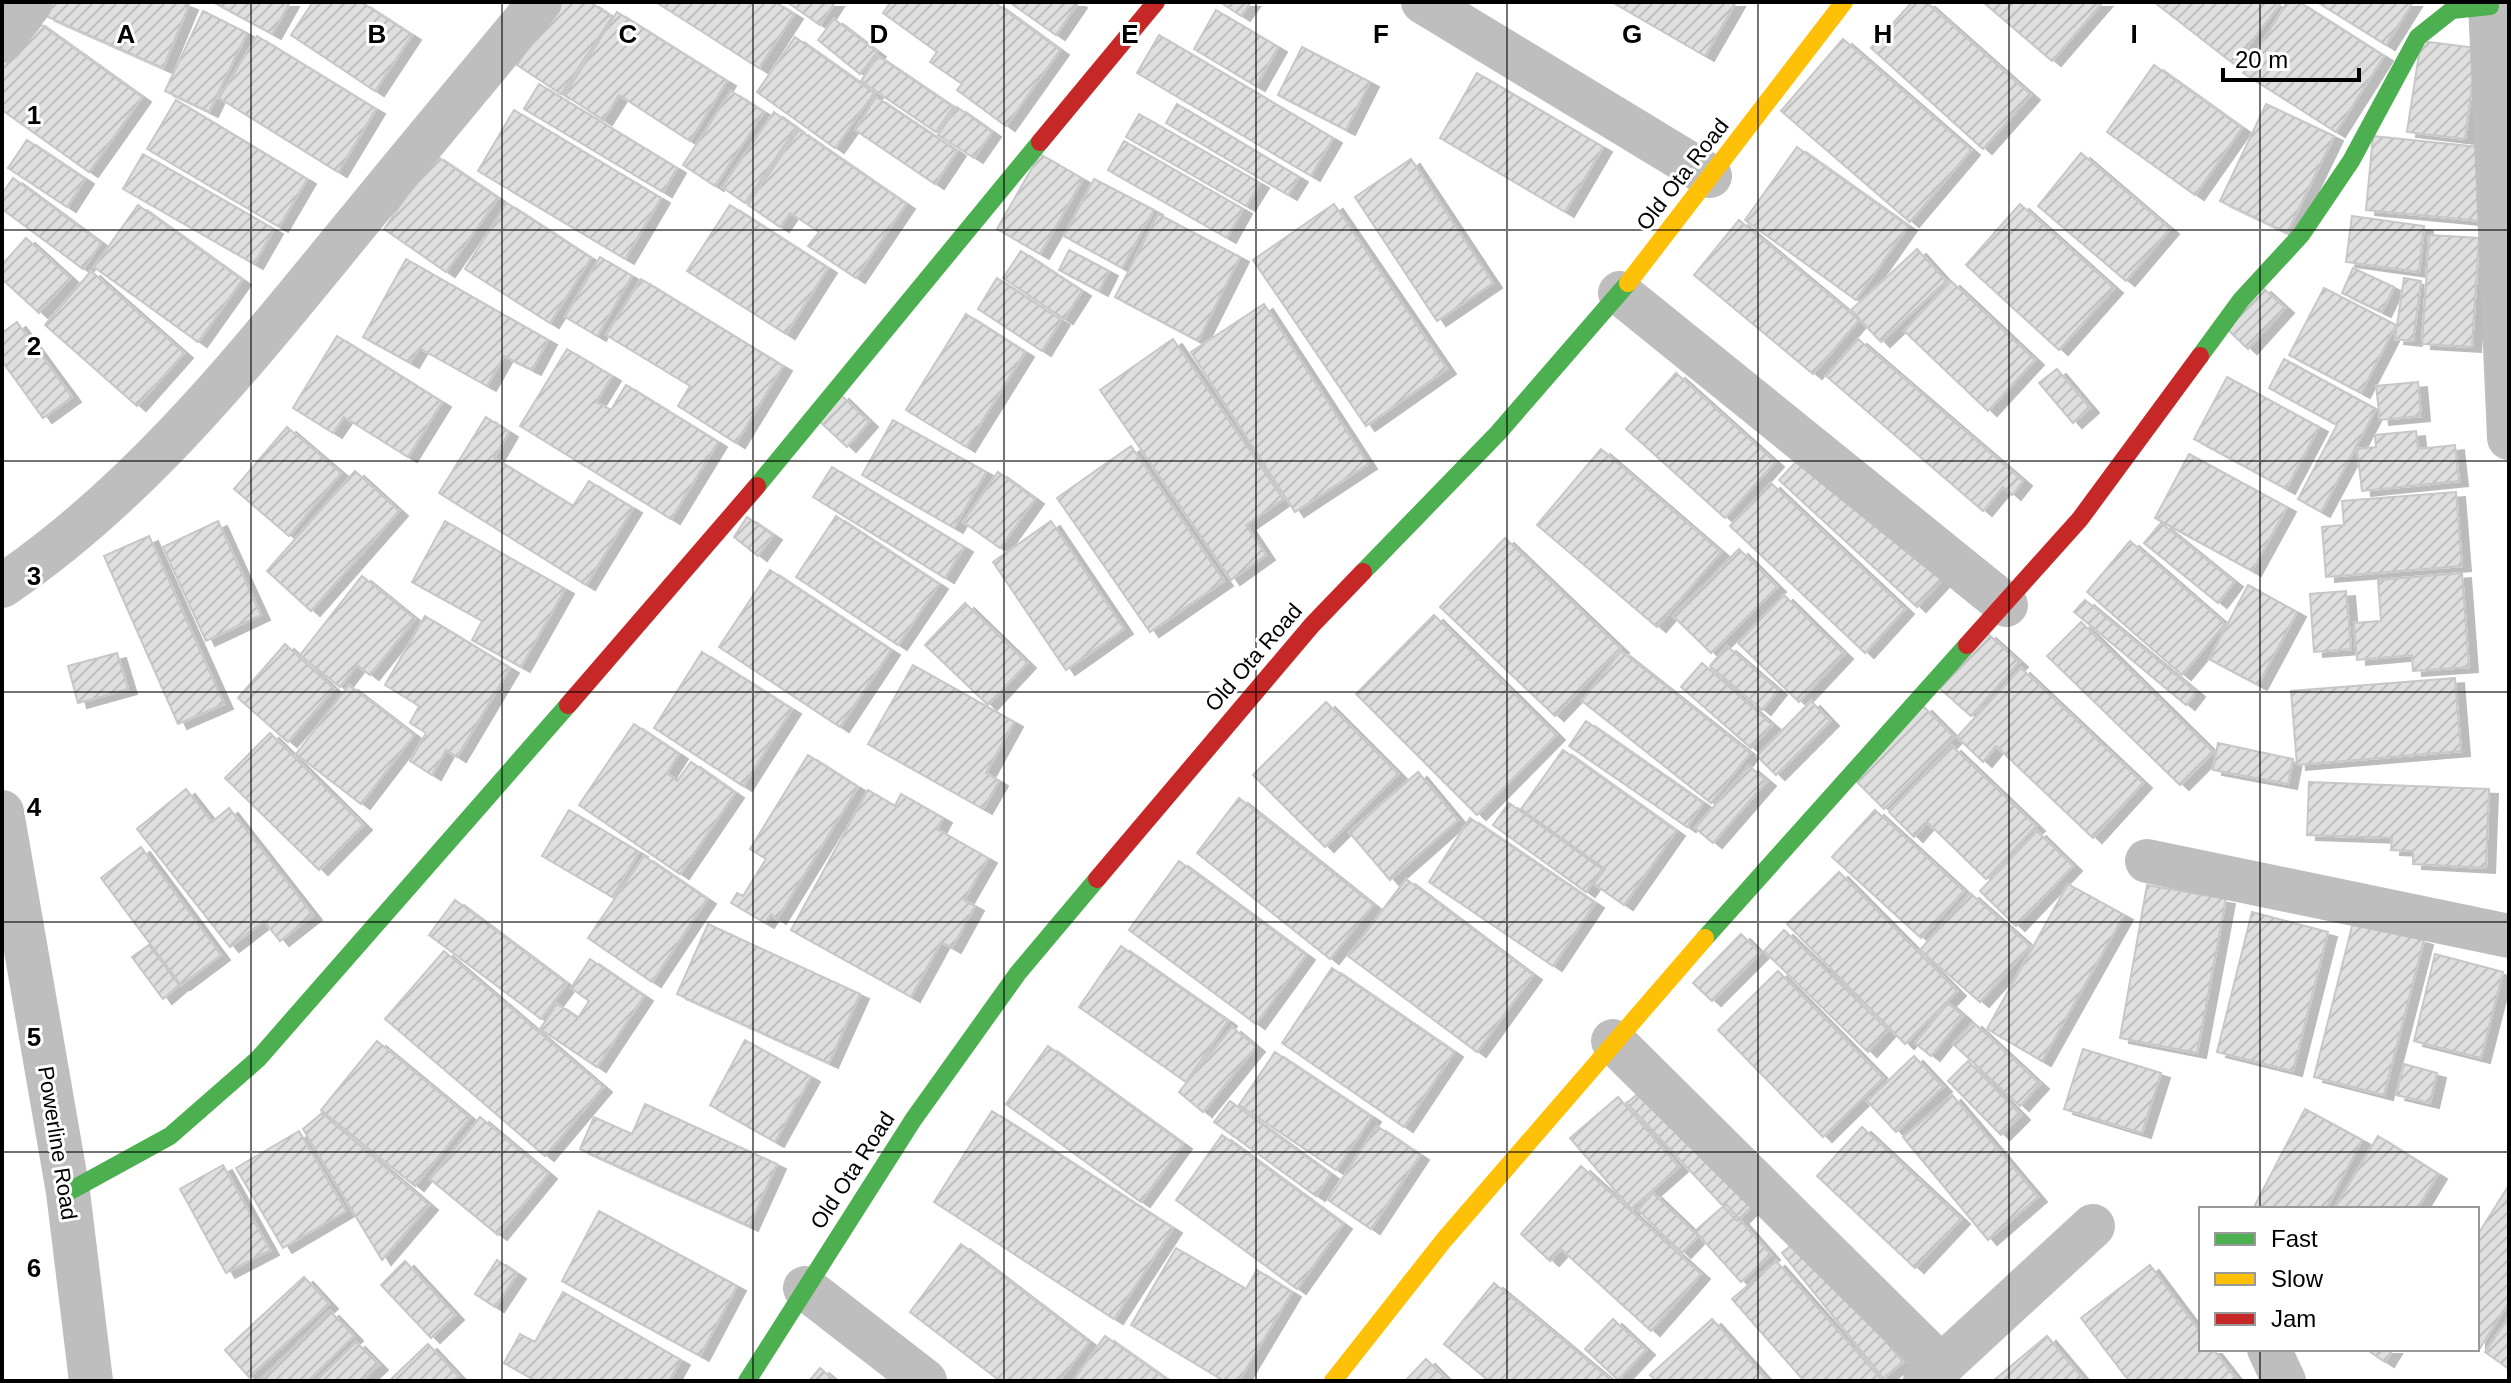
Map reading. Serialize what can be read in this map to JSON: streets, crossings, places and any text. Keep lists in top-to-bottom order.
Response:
{
  "streets": {
    "street": ["Old Ota Road", "Powerline Road"]
  },
  "legend": ["Fast", "Slow", "Jam"],
  "scale_bar": "20 m",
  "grid": {
    "columns": [
      "A",
      "B",
      "C",
      "D",
      "E",
      "F",
      "G",
      "H",
      "I"
    ],
    "rows": [
      "1",
      "2",
      "3",
      "4",
      "5",
      "6"
    ]
  }
}
